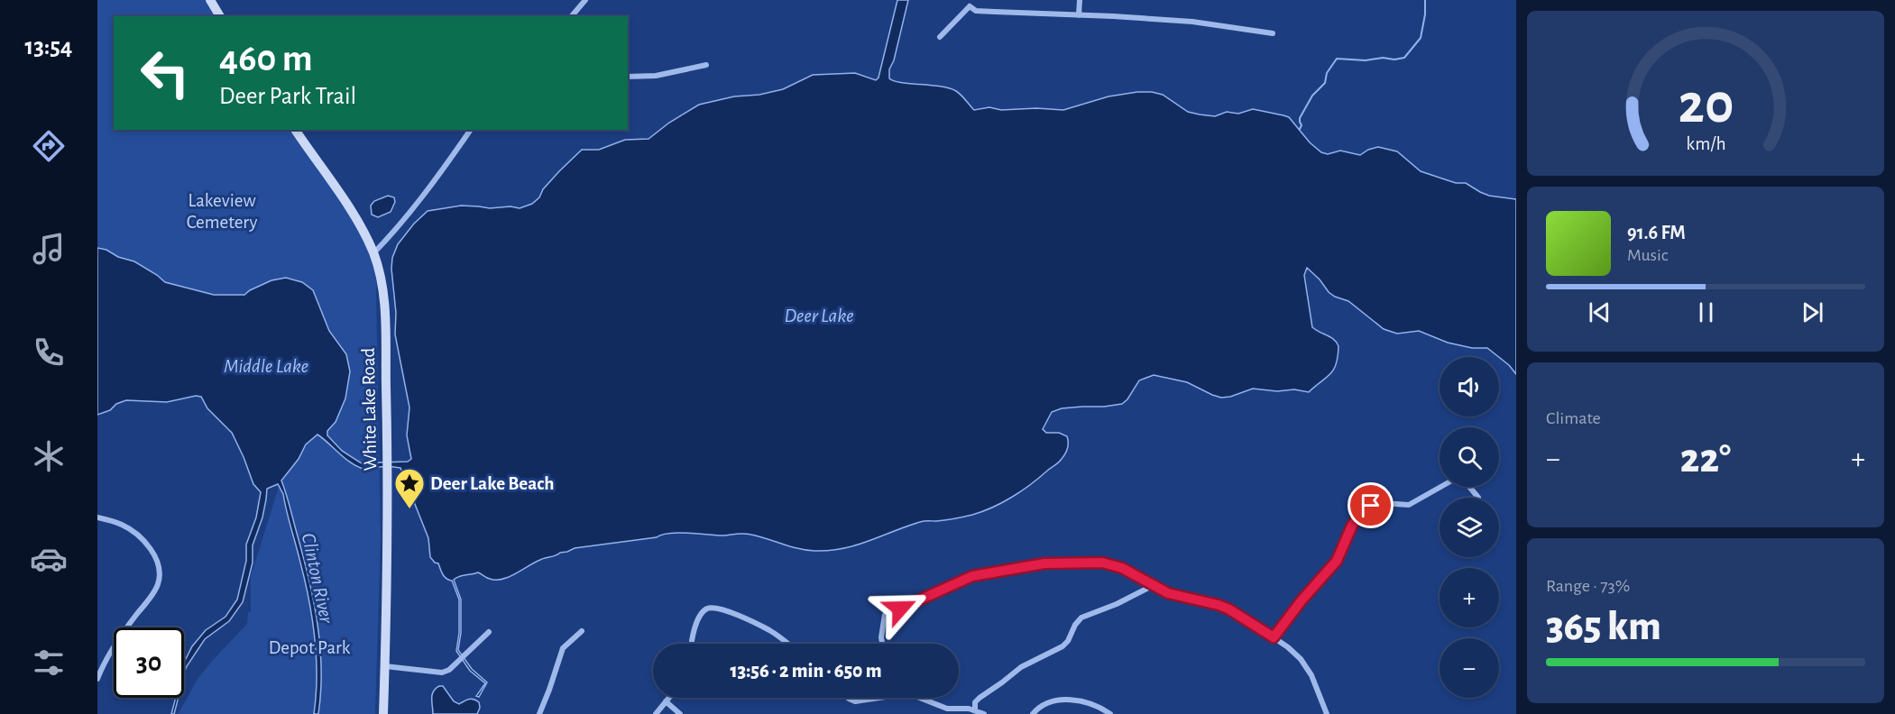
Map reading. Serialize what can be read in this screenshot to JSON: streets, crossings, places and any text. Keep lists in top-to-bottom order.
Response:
{
  "streets": {
    "street": ["White Lake Road"]
  },
  "water": ["Deer Lake", "Middle Lake", "Clinton River"],
  "parks": ["Lakeview Cemetery", "Depot Park"],
  "places": {
    "place": ["Deer Lake Beach"]
  },
  "page": {
    "tabs": "13:54",
    "turn": ["460 m", "Deer Park Trail"],
    "song": ["91.6 FM", "Music"],
    "map_buttons": ["+", "−"],
    "tile": [
      "Climate",
      ["Range · 73%", "365 km"]
    ],
    "heat": ["−", "22°", "+"],
    "limit": "30",
    "trip": "13:56 · 2 min · 650 m",
    "gauge": ["20", "km/h"]
  }
}
